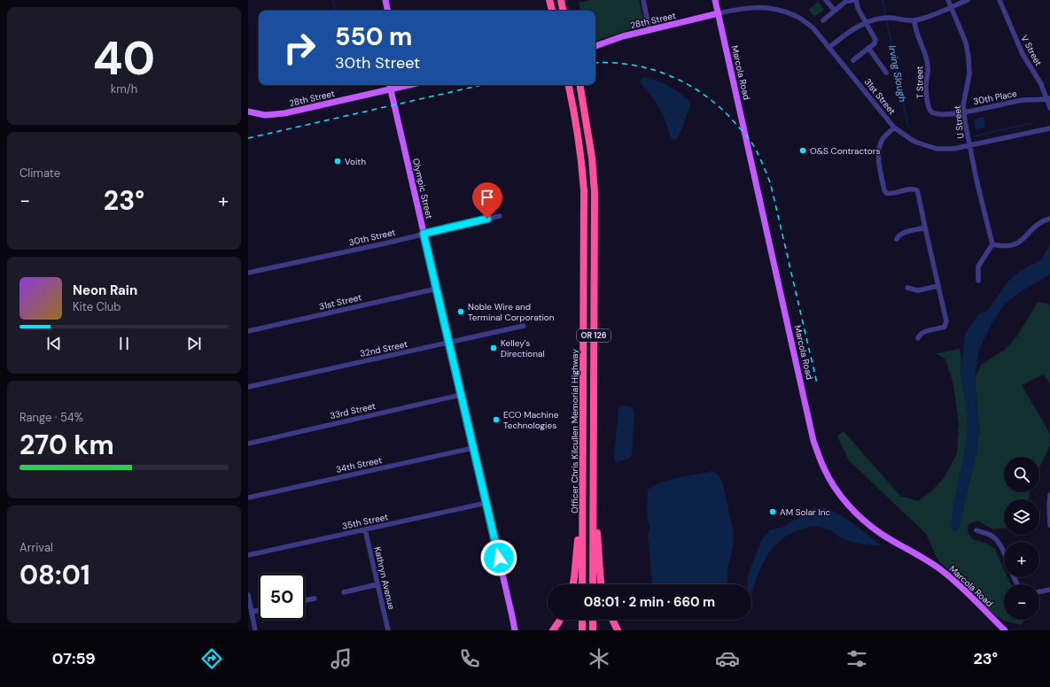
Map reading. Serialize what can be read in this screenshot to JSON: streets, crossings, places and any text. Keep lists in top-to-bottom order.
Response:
{
  "streets": {
    "highway": ["OR 126", "Officer Chris Kilcullen Memorial Highway"],
    "main road": ["28th Street", "Marcola Road", "Olympic Street"],
    "street": [
      "V Street",
      "T Street",
      "31st Street",
      "30th Place",
      "U Street",
      "30th Street",
      "32nd Street",
      "33rd Street",
      "34th Street",
      "35th Street",
      "Kathryn Avenue"
    ]
  },
  "crossings": [
    ["28th Street", "Marcola Road"],
    ["28th Street", "31st Street"],
    ["28th Street", "Olympic Street"],
    ["V Street", "30th Place"],
    ["Marcola Road", "31st Street"],
    ["T Street", "30th Place"],
    ["T Street", "U Street"],
    ["31st Street", "U Street"],
    ["31st Street", "Olympic Street"],
    ["30th Place", "U Street"],
    ["Olympic Street", "30th Street"],
    ["Olympic Street", "32nd Street"],
    ["Olympic Street", "33rd Street"],
    ["Olympic Street", "34th Street"],
    ["Olympic Street", "35th Street"],
    ["35th Street", "Kathryn Avenue"]
  ],
  "water": ["Irving Slough"],
  "places": [
    "O&S Contractors",
    "Voith",
    "Noble Wire and Terminal Corporation",
    "Kelley's Directional",
    "ECO Machine Technologies",
    "AM Solar Inc"
  ],
  "page": {
    "tile": [
      ["40", "km/h"],
      "Climate",
      ["Range · 54%", "270 km"],
      ["Arrival", "08:01"]
    ],
    "turn": ["550 m", "30th Street"],
    "heat": ["−", "23°", "+"],
    "song": ["Neon Rain", "Kite Club"],
    "map_buttons": ["+", "−"],
    "limit": "50",
    "trip": "08:01 · 2 min · 660 m",
    "tabs": ["07:59", "23°"]
  }
}
